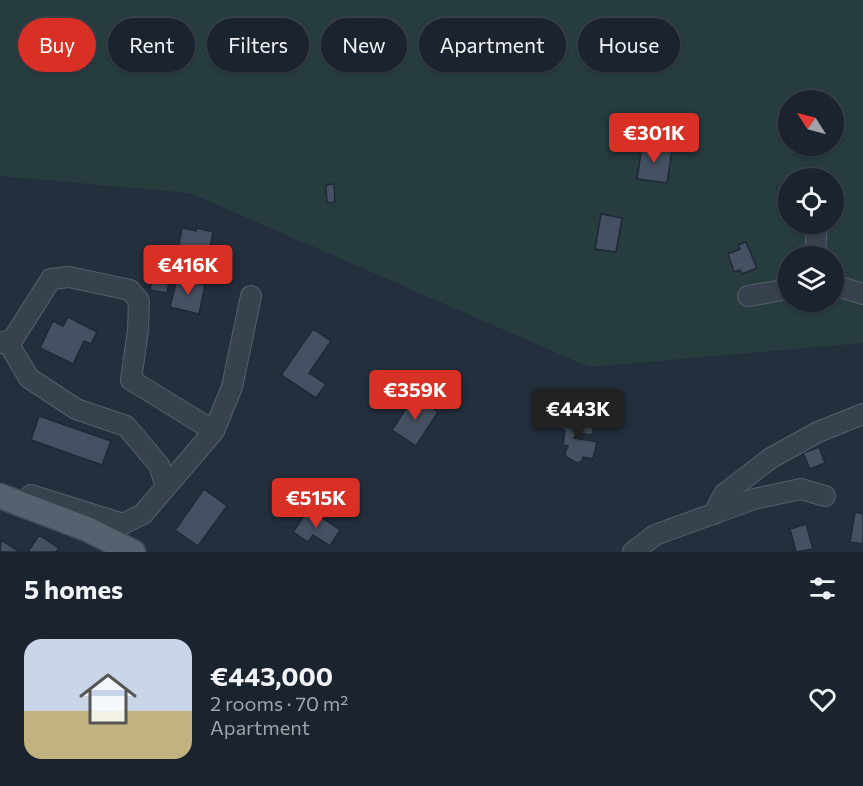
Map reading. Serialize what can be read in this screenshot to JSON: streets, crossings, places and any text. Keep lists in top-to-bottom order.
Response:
{
  "north": "top left",
  "page": {
    "chip": [
      "Buy",
      "Rent",
      "Filters",
      "New",
      "Apartment",
      "House"
    ],
    "price": [
      "€301K",
      "€416K",
      "€359K",
      "€443K",
      "€515K"
    ],
    "heading": "5 homes",
    "list": [
      {
        "name": "€443,000",
        "note": "2 rooms · 70 m² · Apartment"
      }
    ]
  }
}
